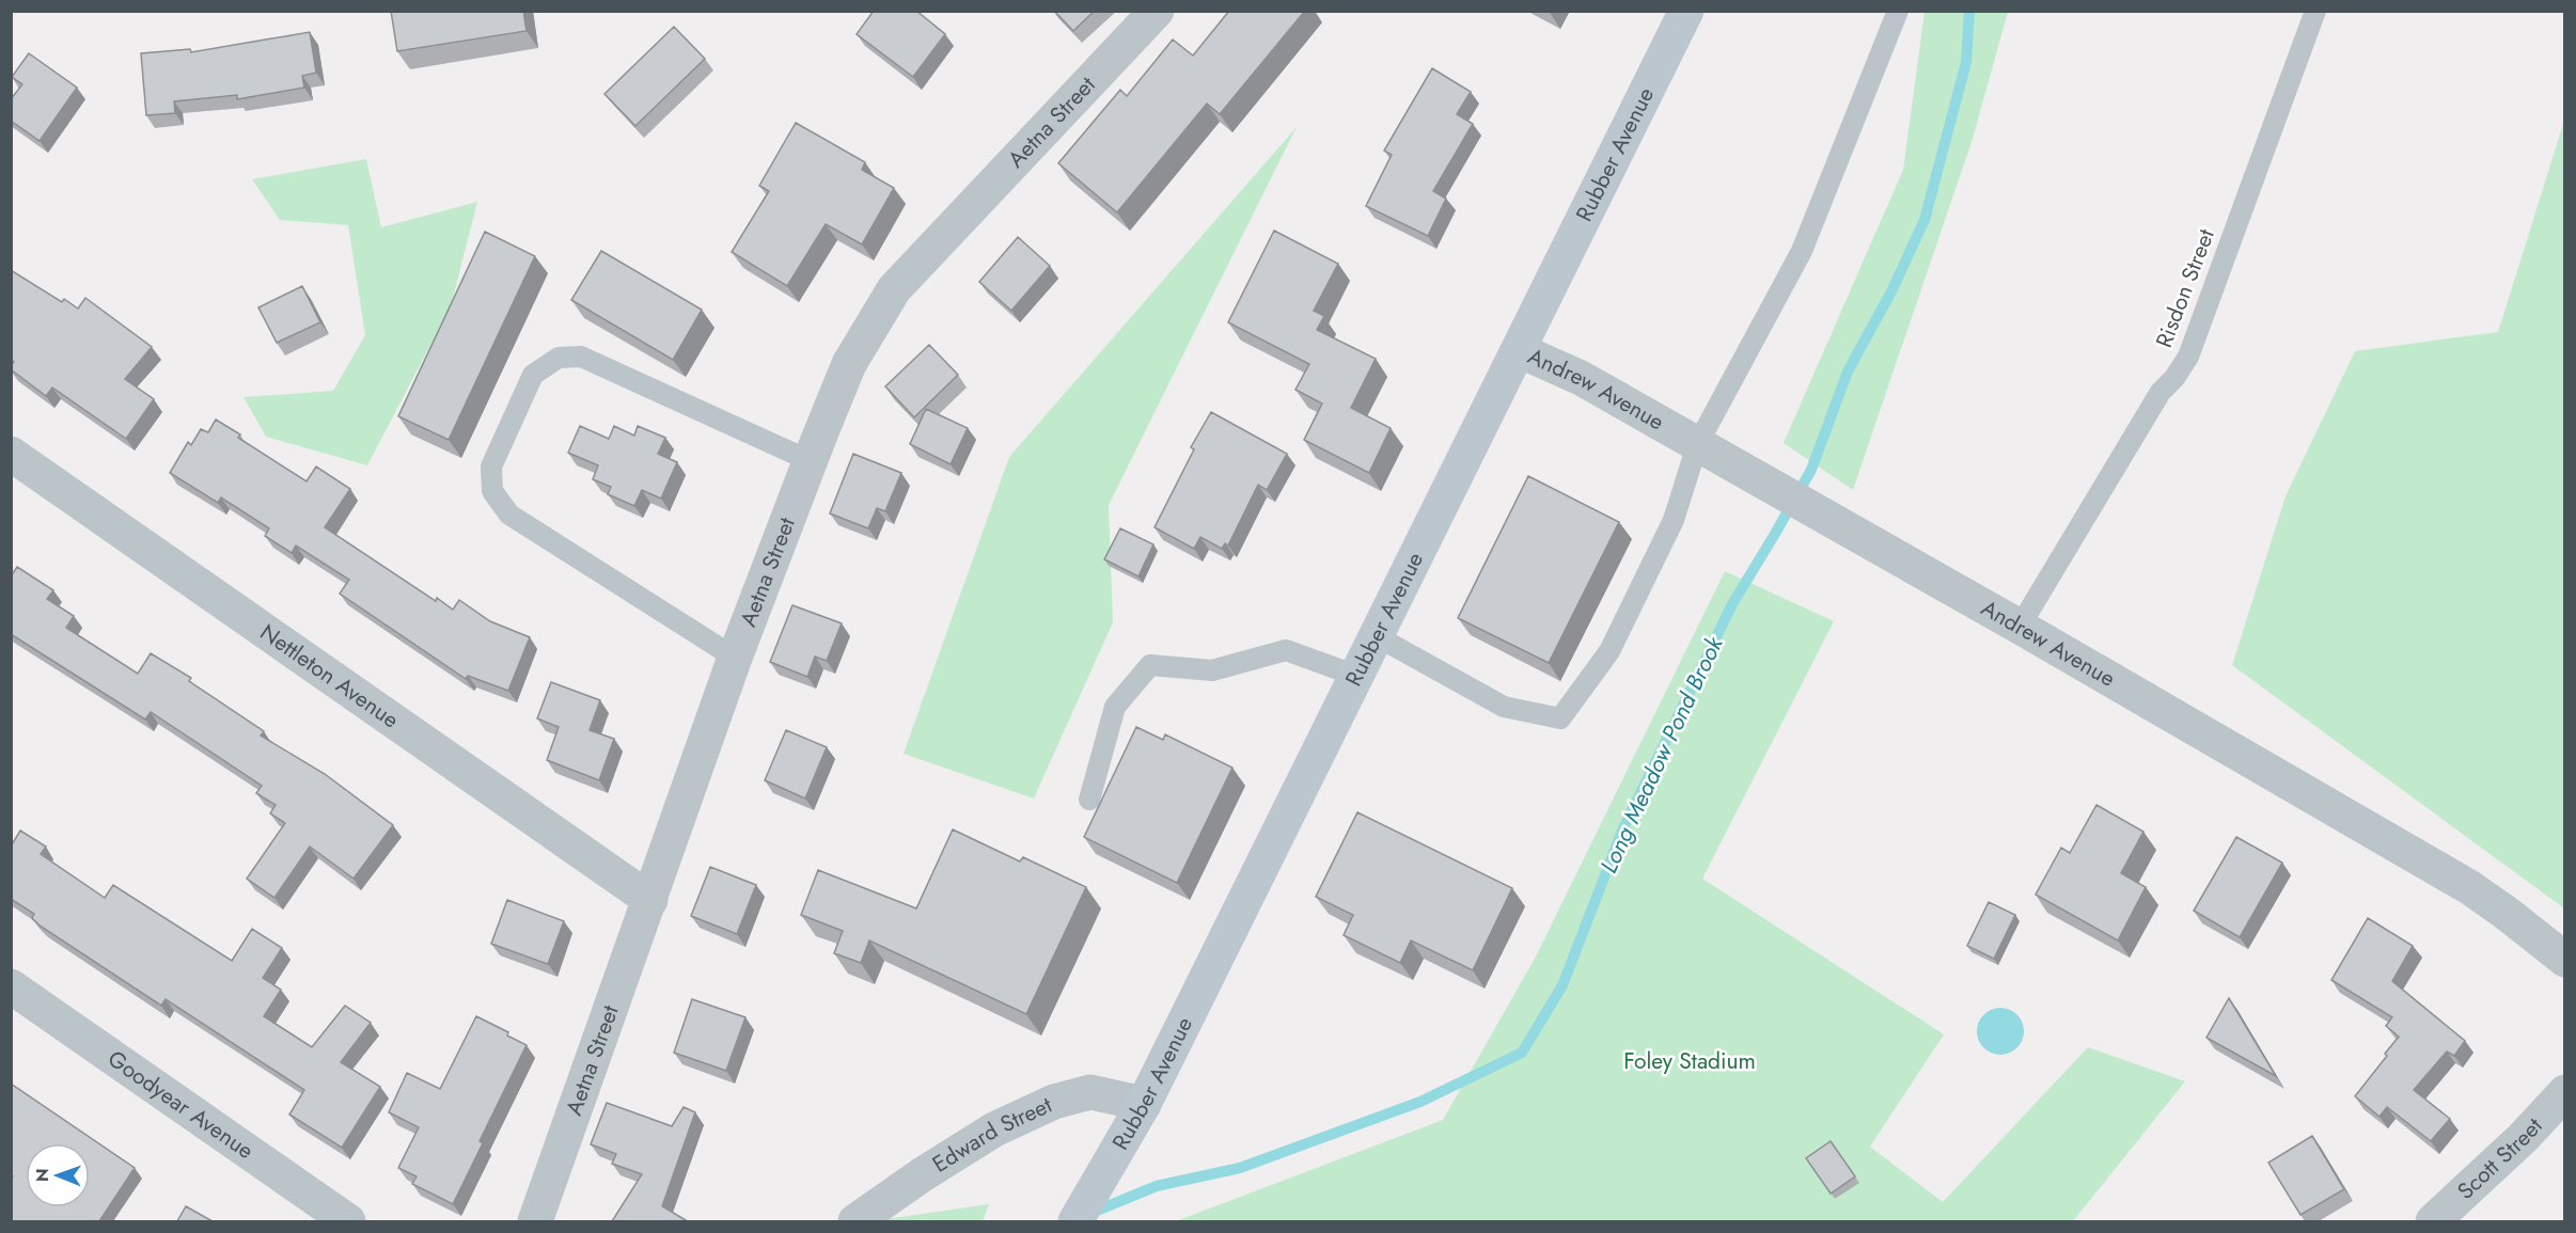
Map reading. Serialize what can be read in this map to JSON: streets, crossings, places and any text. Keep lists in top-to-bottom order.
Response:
{
  "streets": {
    "street": [
      "Aetna Street",
      "Rubber Avenue",
      "Andrew Avenue",
      "Nettleton Avenue",
      "Goodyear Avenue",
      "Edward Street",
      "Scott Street"
    ],
    "lane": ["Risdon Street"]
  },
  "crossings": [
    ["Aetna Street", "Nettleton Avenue"],
    ["Rubber Avenue", "Andrew Avenue"],
    ["Rubber Avenue", "Edward Street"],
    ["Risdon Street", "Andrew Avenue"]
  ],
  "water": ["Long Meadow Pond Brook"],
  "parks": ["Foley Stadium"],
  "north": "left"
}
